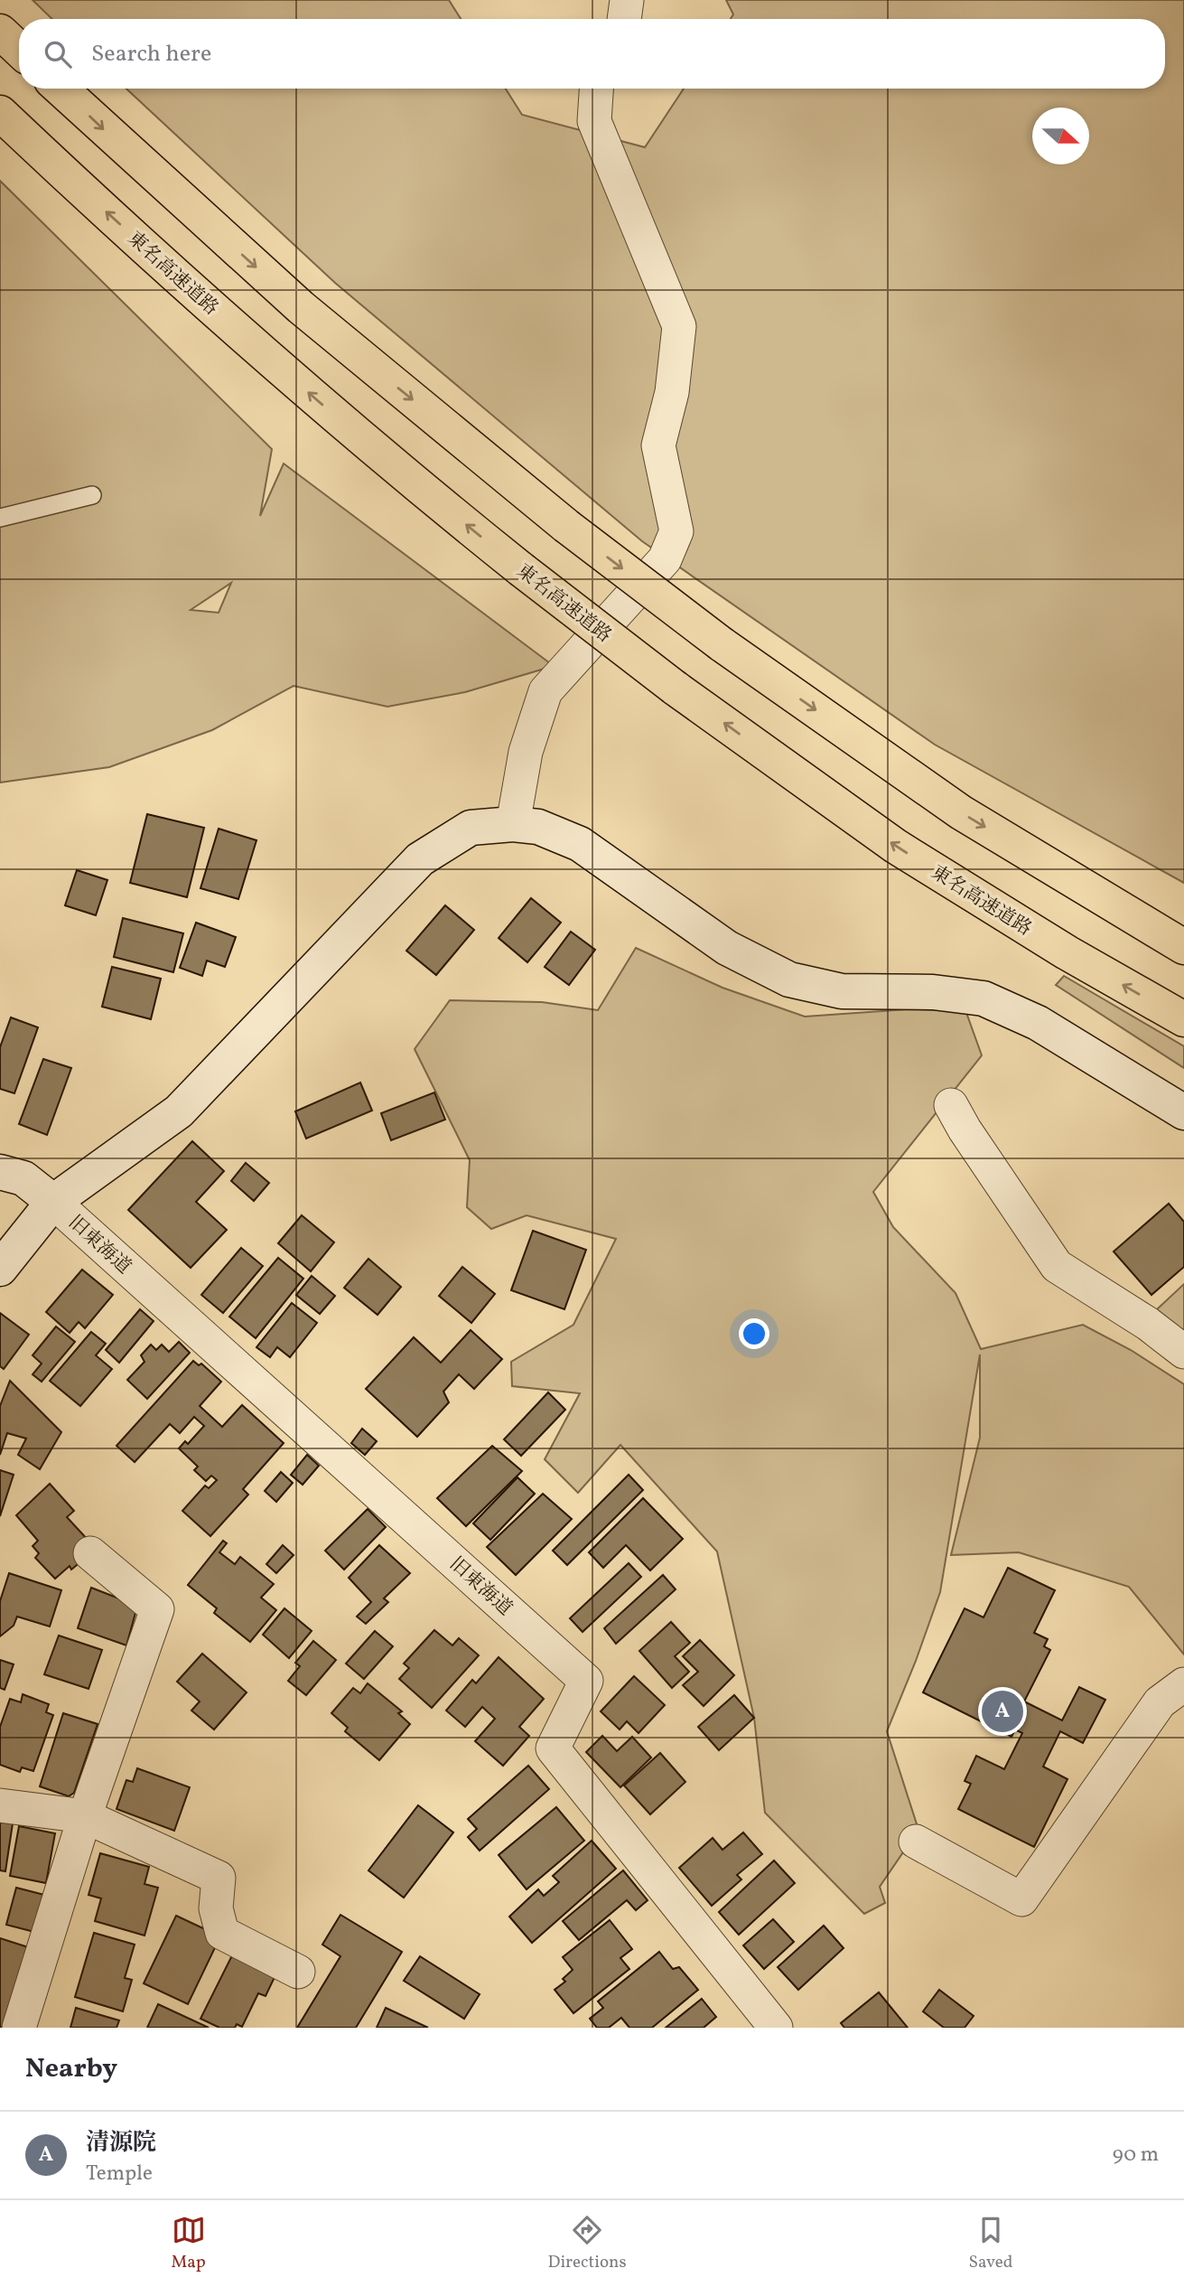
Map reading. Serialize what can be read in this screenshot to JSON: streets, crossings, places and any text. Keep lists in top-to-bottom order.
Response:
{
  "streets": {
    "highway": ["東名高速道路"],
    "street": ["旧東海道"]
  },
  "north": "right",
  "page": {
    "search": "Search here",
    "pins": "A",
    "heading": "Nearby",
    "list": [
      {
        "mark": "A",
        "name": "清源院",
        "note": "Temple",
        "value": "90 m"
      }
    ],
    "nav": ["Map", "Directions", "Saved"]
  }
}
